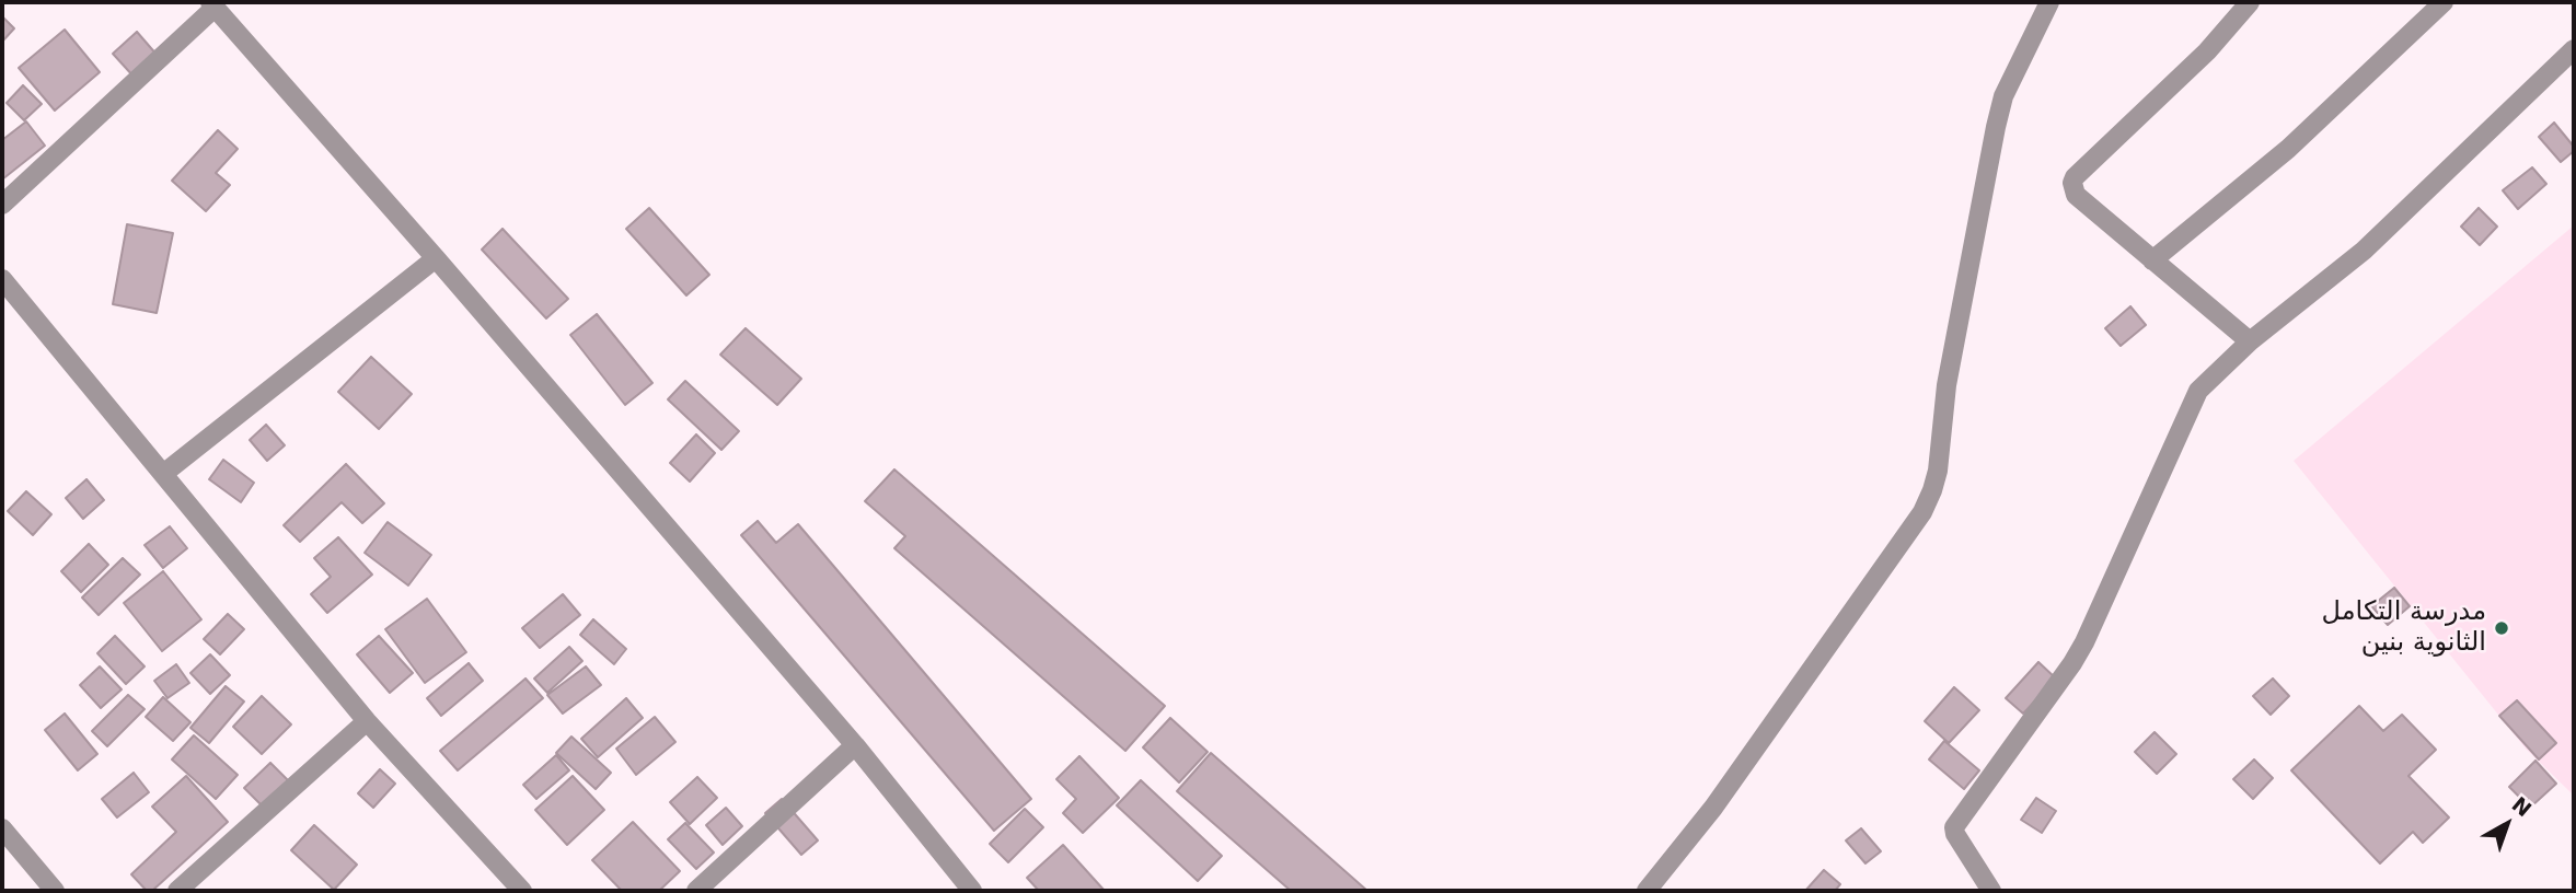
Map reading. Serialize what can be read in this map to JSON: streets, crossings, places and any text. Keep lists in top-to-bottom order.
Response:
{
  "places": ["مدرسة التكامل الثانوية بنين"],
  "north": "top right"
}
